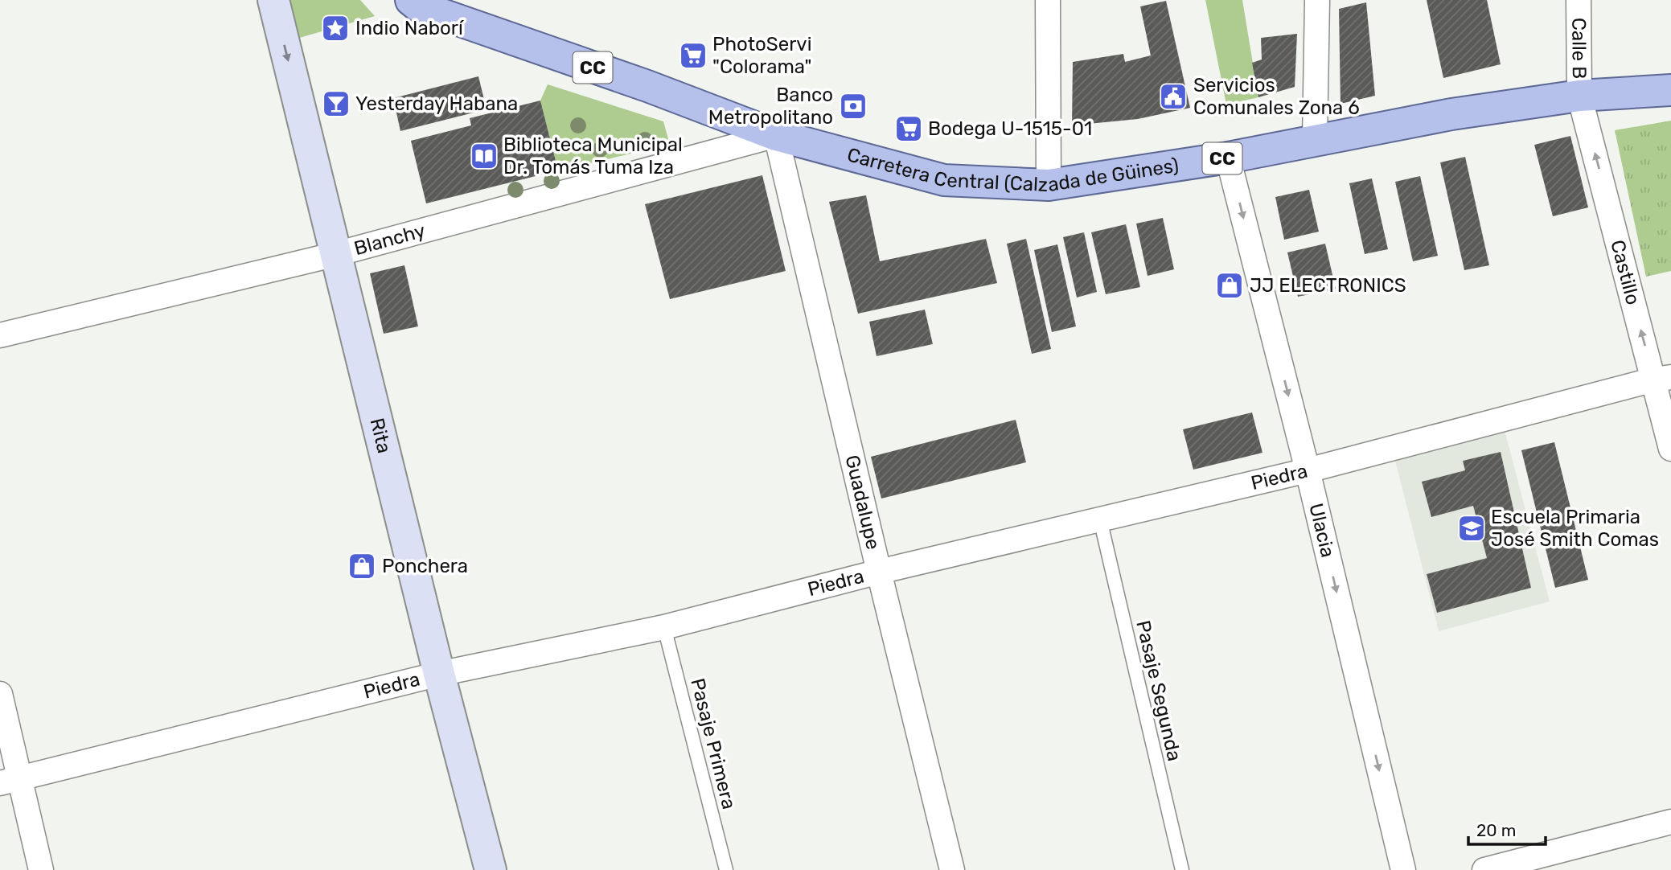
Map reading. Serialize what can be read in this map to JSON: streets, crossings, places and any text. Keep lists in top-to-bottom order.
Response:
{
  "streets": {
    "main road": ["CC", "Carretera Central (Calzada de Güines)"],
    "street": [
      "Calle B",
      "Blanchy",
      "Castillo",
      "Rita",
      "Piedra",
      "Guadalupe",
      "Ulacia"
    ],
    "lane": ["Pasaje Segunda", "Pasaje Primera"]
  },
  "crossings": [
    ["Calle B", "Carretera Central (Calzada de Güines)"],
    ["Calle B", "Castillo"],
    ["Carretera Central (Calzada de Güines)", "Blanchy"],
    ["Carretera Central (Calzada de Güines)", "Castillo"],
    ["Carretera Central (Calzada de Güines)", "Guadalupe"],
    ["Carretera Central (Calzada de Güines)", "Ulacia"],
    ["Blanchy", "Rita"],
    ["Blanchy", "Guadalupe"],
    ["Castillo", "Piedra"],
    ["Rita", "Piedra"],
    ["Piedra", "Guadalupe"],
    ["Piedra", "Ulacia"],
    ["Piedra", "Pasaje Segunda"],
    ["Piedra", "Pasaje Primera"]
  ],
  "one_way": ["Castillo", "Ulacia"],
  "places": {
    "place": ["Indio Naborí"],
    "supermarket": ["PhotoServi \"Colorama\"", "Bodega U-1515-01"],
    "public building": ["Servicios Comunales Zona 6"],
    "bar": ["Yesterday Habana"],
    "bank": ["Banco Metropolitano"],
    "library": ["Biblioteca Municipal Dr. Tomás Tuma Iza"],
    "shop": ["JJ ELECTRONICS", "Ponchera"],
    "school or university": ["Escuela Primaria José Smith Comas"]
  },
  "scale_bar": "20 m"
}
